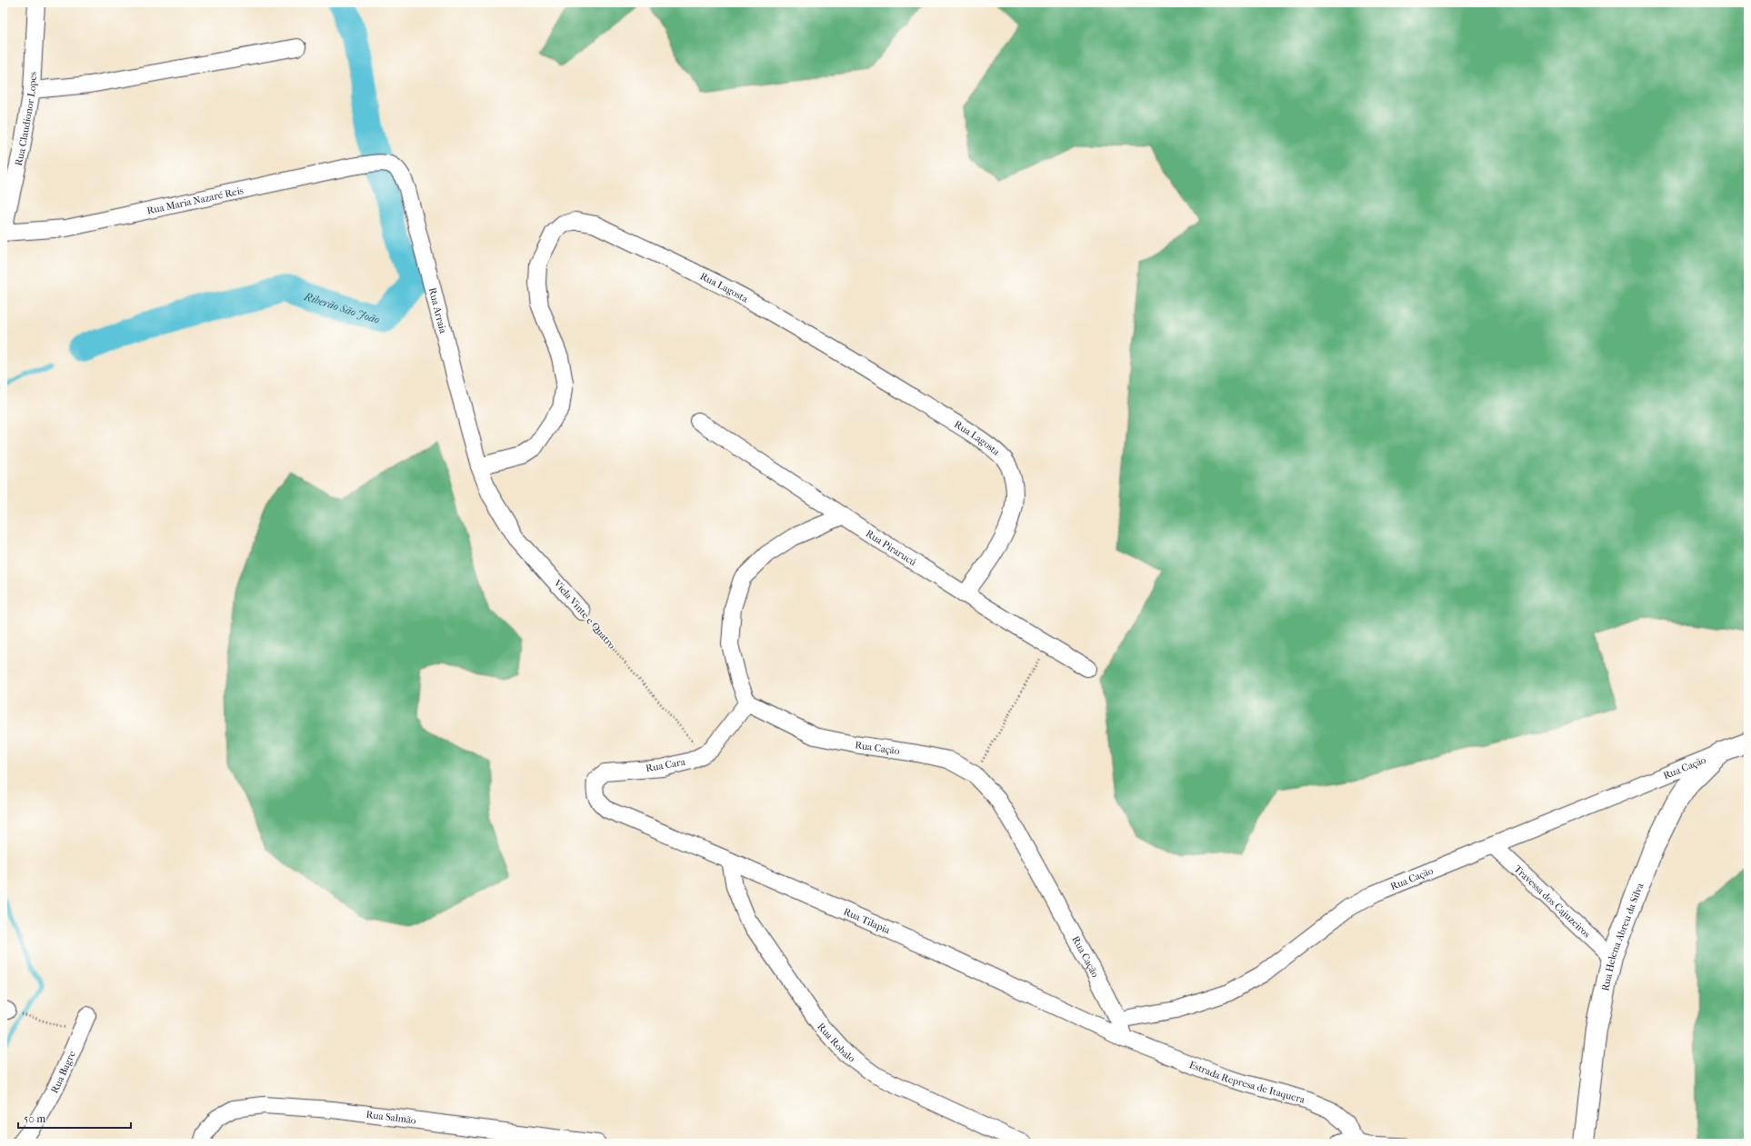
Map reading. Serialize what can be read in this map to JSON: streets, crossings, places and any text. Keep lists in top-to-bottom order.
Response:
{
  "streets": {
    "street": [
      "Rua Claudionor Lopes",
      "Rua Maria Nazaré Reis",
      "Rua Lagosta",
      "Rua Arraia",
      "Rua Pirarucú",
      "Viela Vinte e Quatro",
      "Rua Cação",
      "Rua Cara",
      "Travessa dos Cajuzeiros",
      "Rua Tilapia",
      "Rua Helena Abreu da Silva",
      "Rua Robalo",
      "Rua Bagre",
      "Estrada Represa de Itaquera",
      "Rua Salmão"
    ]
  },
  "crossings": [
    ["Rua Claudionor Lopes", "Rua Maria Nazaré Reis"],
    ["Rua Maria Nazaré Reis", "Rua Arraia"],
    ["Rua Lagosta", "Rua Arraia"],
    ["Rua Lagosta", "Rua Pirarucú"],
    ["Rua Lagosta", "Viela Vinte e Quatro"],
    ["Rua Arraia", "Viela Vinte e Quatro"],
    ["Viela Vinte e Quatro", "Rua Cara"],
    ["Rua Cação", "Rua Cara"],
    ["Rua Cação", "Travessa dos Cajuzeiros"],
    ["Rua Cação", "Rua Tilapia"],
    ["Rua Cação", "Rua Helena Abreu da Silva"],
    ["Rua Cação", "Estrada Represa de Itaquera"],
    ["Rua Cara", "Rua Tilapia"],
    ["Travessa dos Cajuzeiros", "Rua Helena Abreu da Silva"],
    ["Rua Tilapia", "Rua Robalo"],
    ["Rua Tilapia", "Estrada Represa de Itaquera"]
  ],
  "water": ["Riberão São João"],
  "scale_bar": "50 m"
}
